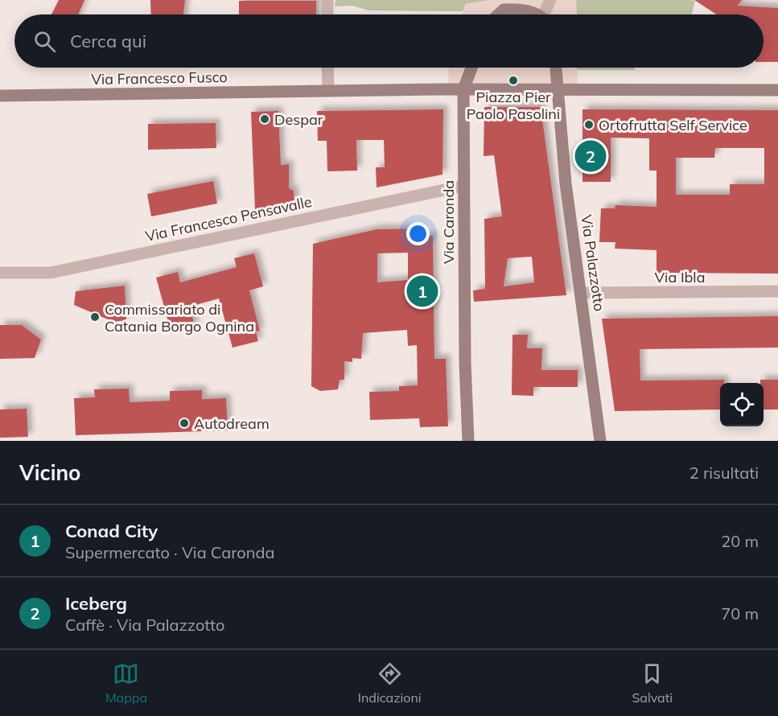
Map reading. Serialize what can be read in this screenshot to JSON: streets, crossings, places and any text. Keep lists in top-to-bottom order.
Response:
{
  "streets": {
    "main road": ["Via Francesco Fusco", "Via Caronda", "Via Palazzotto"],
    "street": ["Via Francesco Pensavalle", "Via Ibla"]
  },
  "crossings": [
    ["Via Francesco Fusco", "Via Caronda"],
    ["Via Francesco Fusco", "Via Palazzotto"],
    ["Via Francesco Pensavalle", "Via Caronda"],
    ["Via Palazzotto", "Via Ibla"]
  ],
  "places": [
    "Piazza Pier Paolo Pasolini",
    "Despar",
    "Ortofrutta Self Service",
    "Commissariato di Catania Borgo Ognina",
    "Autodream"
  ],
  "page": {
    "search": "Cerca qui",
    "pins": ["2", "1"],
    "heading": ["Vicino", "2 risultati"],
    "list": [
      {
        "mark": "1",
        "name": "Conad City",
        "note": "Supermercato · Via Caronda",
        "value": "20 m"
      },
      {
        "mark": "2",
        "name": "Iceberg",
        "note": "Caffè · Via Palazzotto",
        "value": "70 m"
      }
    ],
    "nav": ["Mappa", "Indicazioni", "Salvati"]
  }
}
